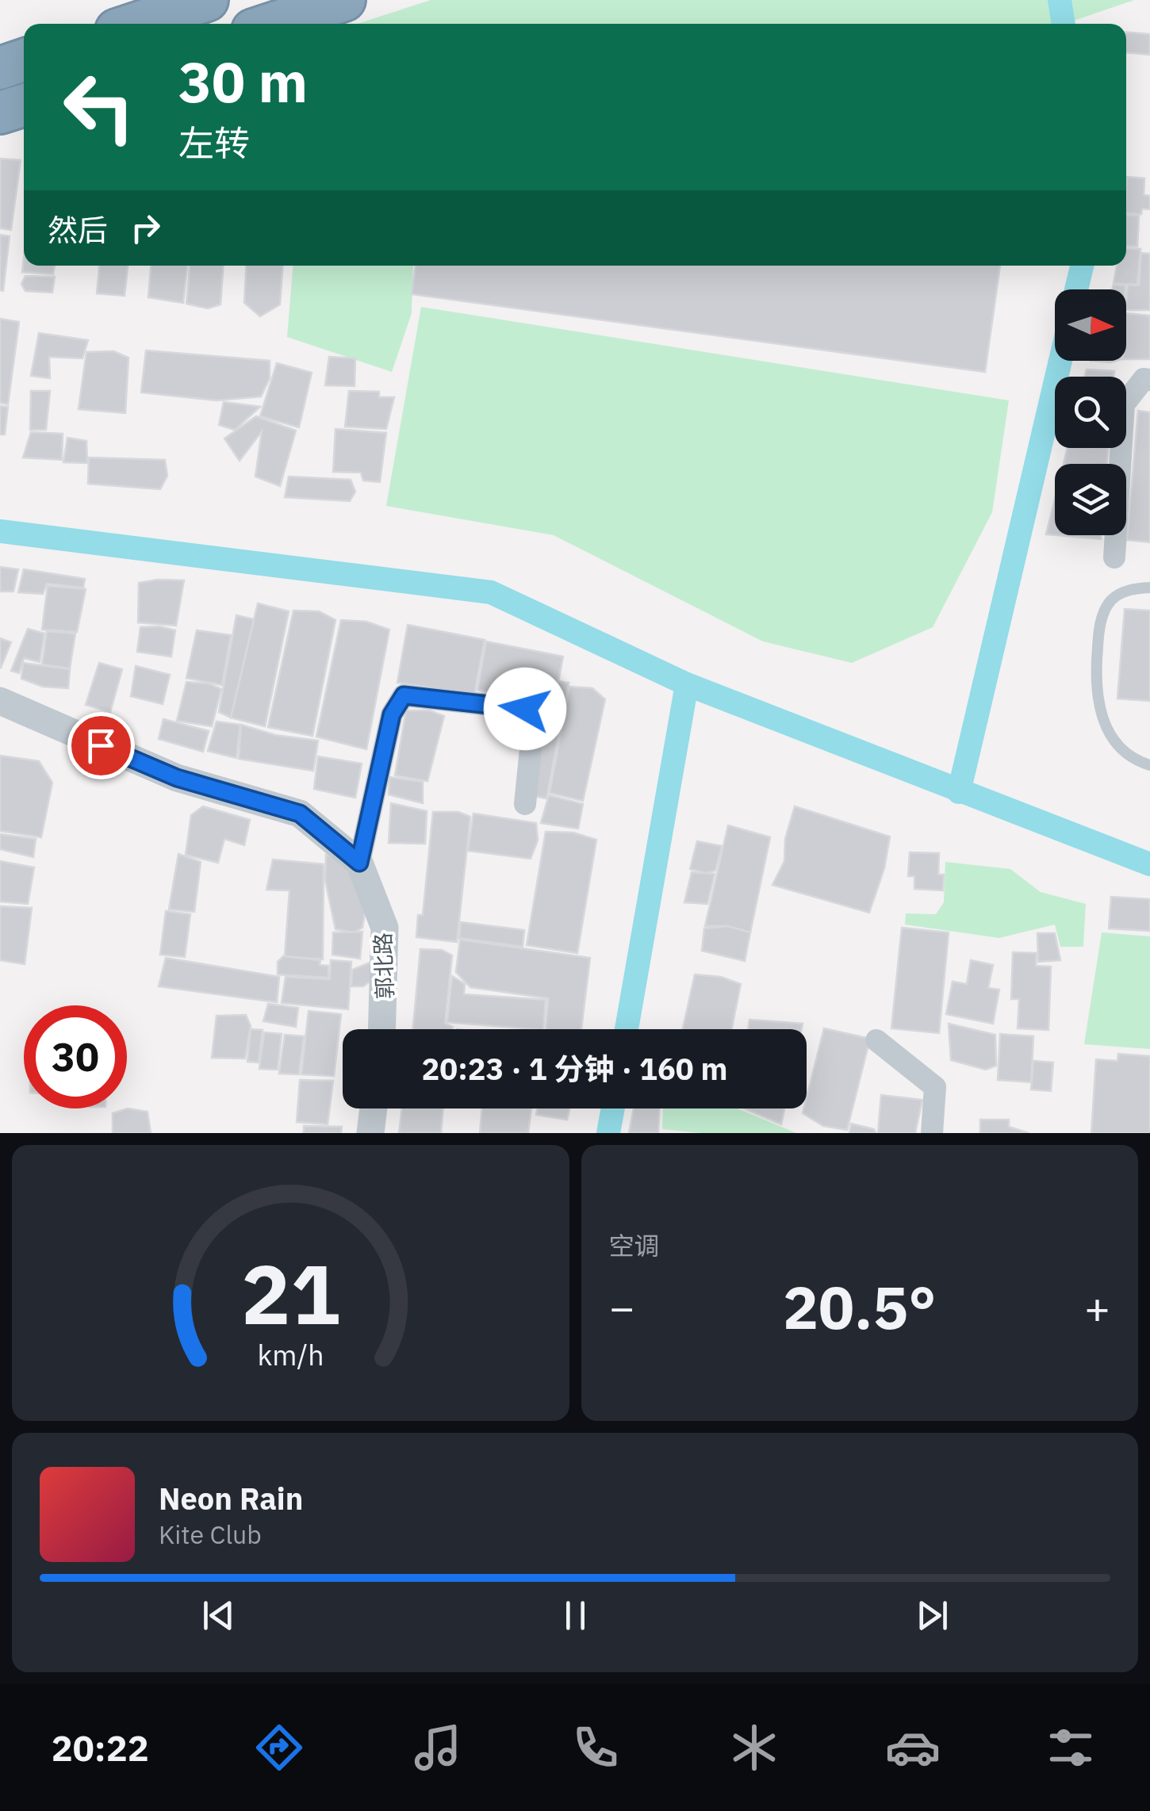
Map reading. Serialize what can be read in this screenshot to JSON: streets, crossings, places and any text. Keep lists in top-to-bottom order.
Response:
{
  "streets": {
    "street": ["郭北路"]
  },
  "north": "right",
  "page": {
    "turn": ["30 m", "左转"],
    "then": "然后",
    "limit": "30",
    "trip": "20:23 · 1 分钟 · 160 m",
    "tile": "空调",
    "heat": ["−", "20.5°", "+"],
    "song": ["Neon Rain", "Kite Club"],
    "tabs": "20:22",
    "gauge": ["21", "km/h"]
  }
}
